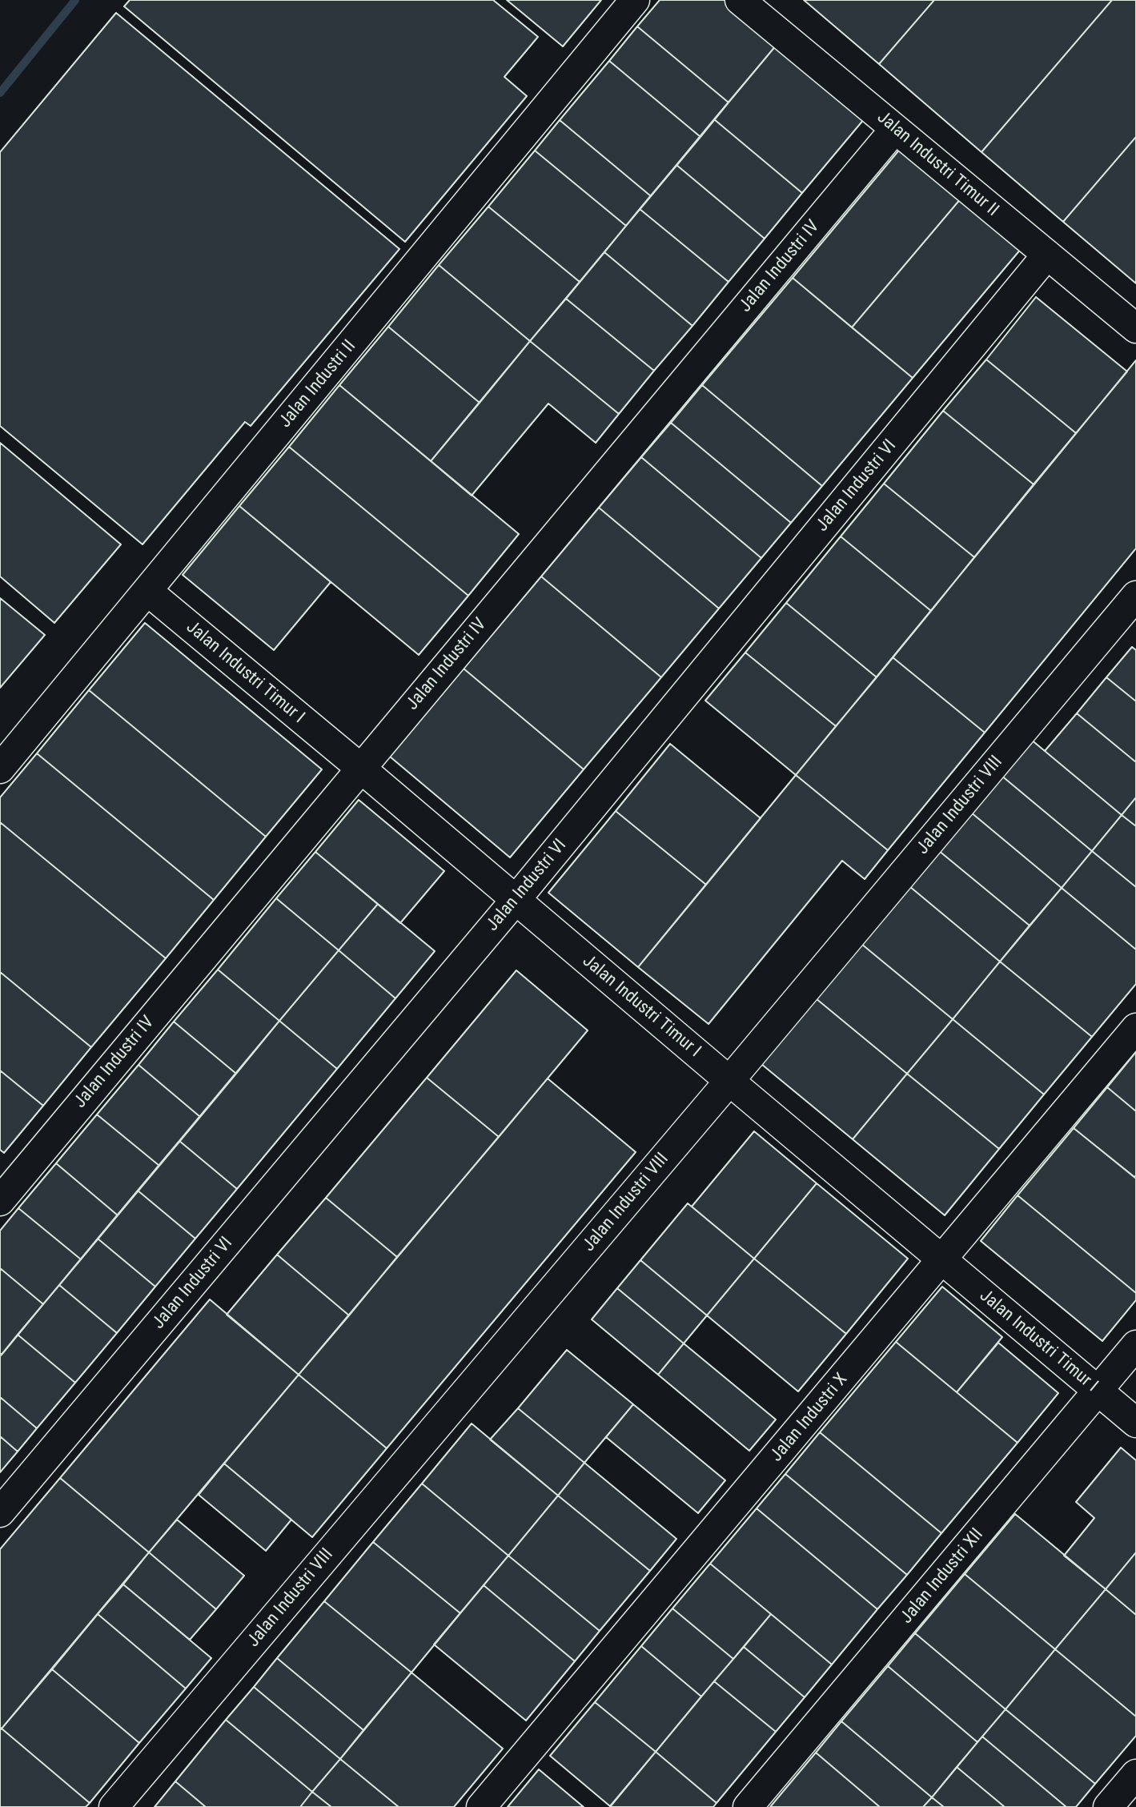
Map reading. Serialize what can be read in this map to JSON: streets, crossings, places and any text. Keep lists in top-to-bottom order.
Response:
{
  "streets": {
    "lane": [
      "Jalan Industri Timur II",
      "Jalan Industri IV",
      "Jalan Industri II",
      "Jalan Industri VI",
      "Jalan Industri Timur I",
      "Jalan Industri VIII",
      "Jalan Industri X",
      "Jalan Industri XII"
    ]
  },
  "crossings": [
    ["Jalan Industri Timur II", "Jalan Industri IV"],
    ["Jalan Industri Timur II", "Jalan Industri VI"],
    ["Jalan Industri IV", "Jalan Industri Timur I"],
    ["Jalan Industri II", "Jalan Industri Timur I"],
    ["Jalan Industri VI", "Jalan Industri Timur I"],
    ["Jalan Industri Timur I", "Jalan Industri VIII"],
    ["Jalan Industri Timur I", "Jalan Industri X"],
    ["Jalan Industri Timur I", "Jalan Industri XII"]
  ]
}
